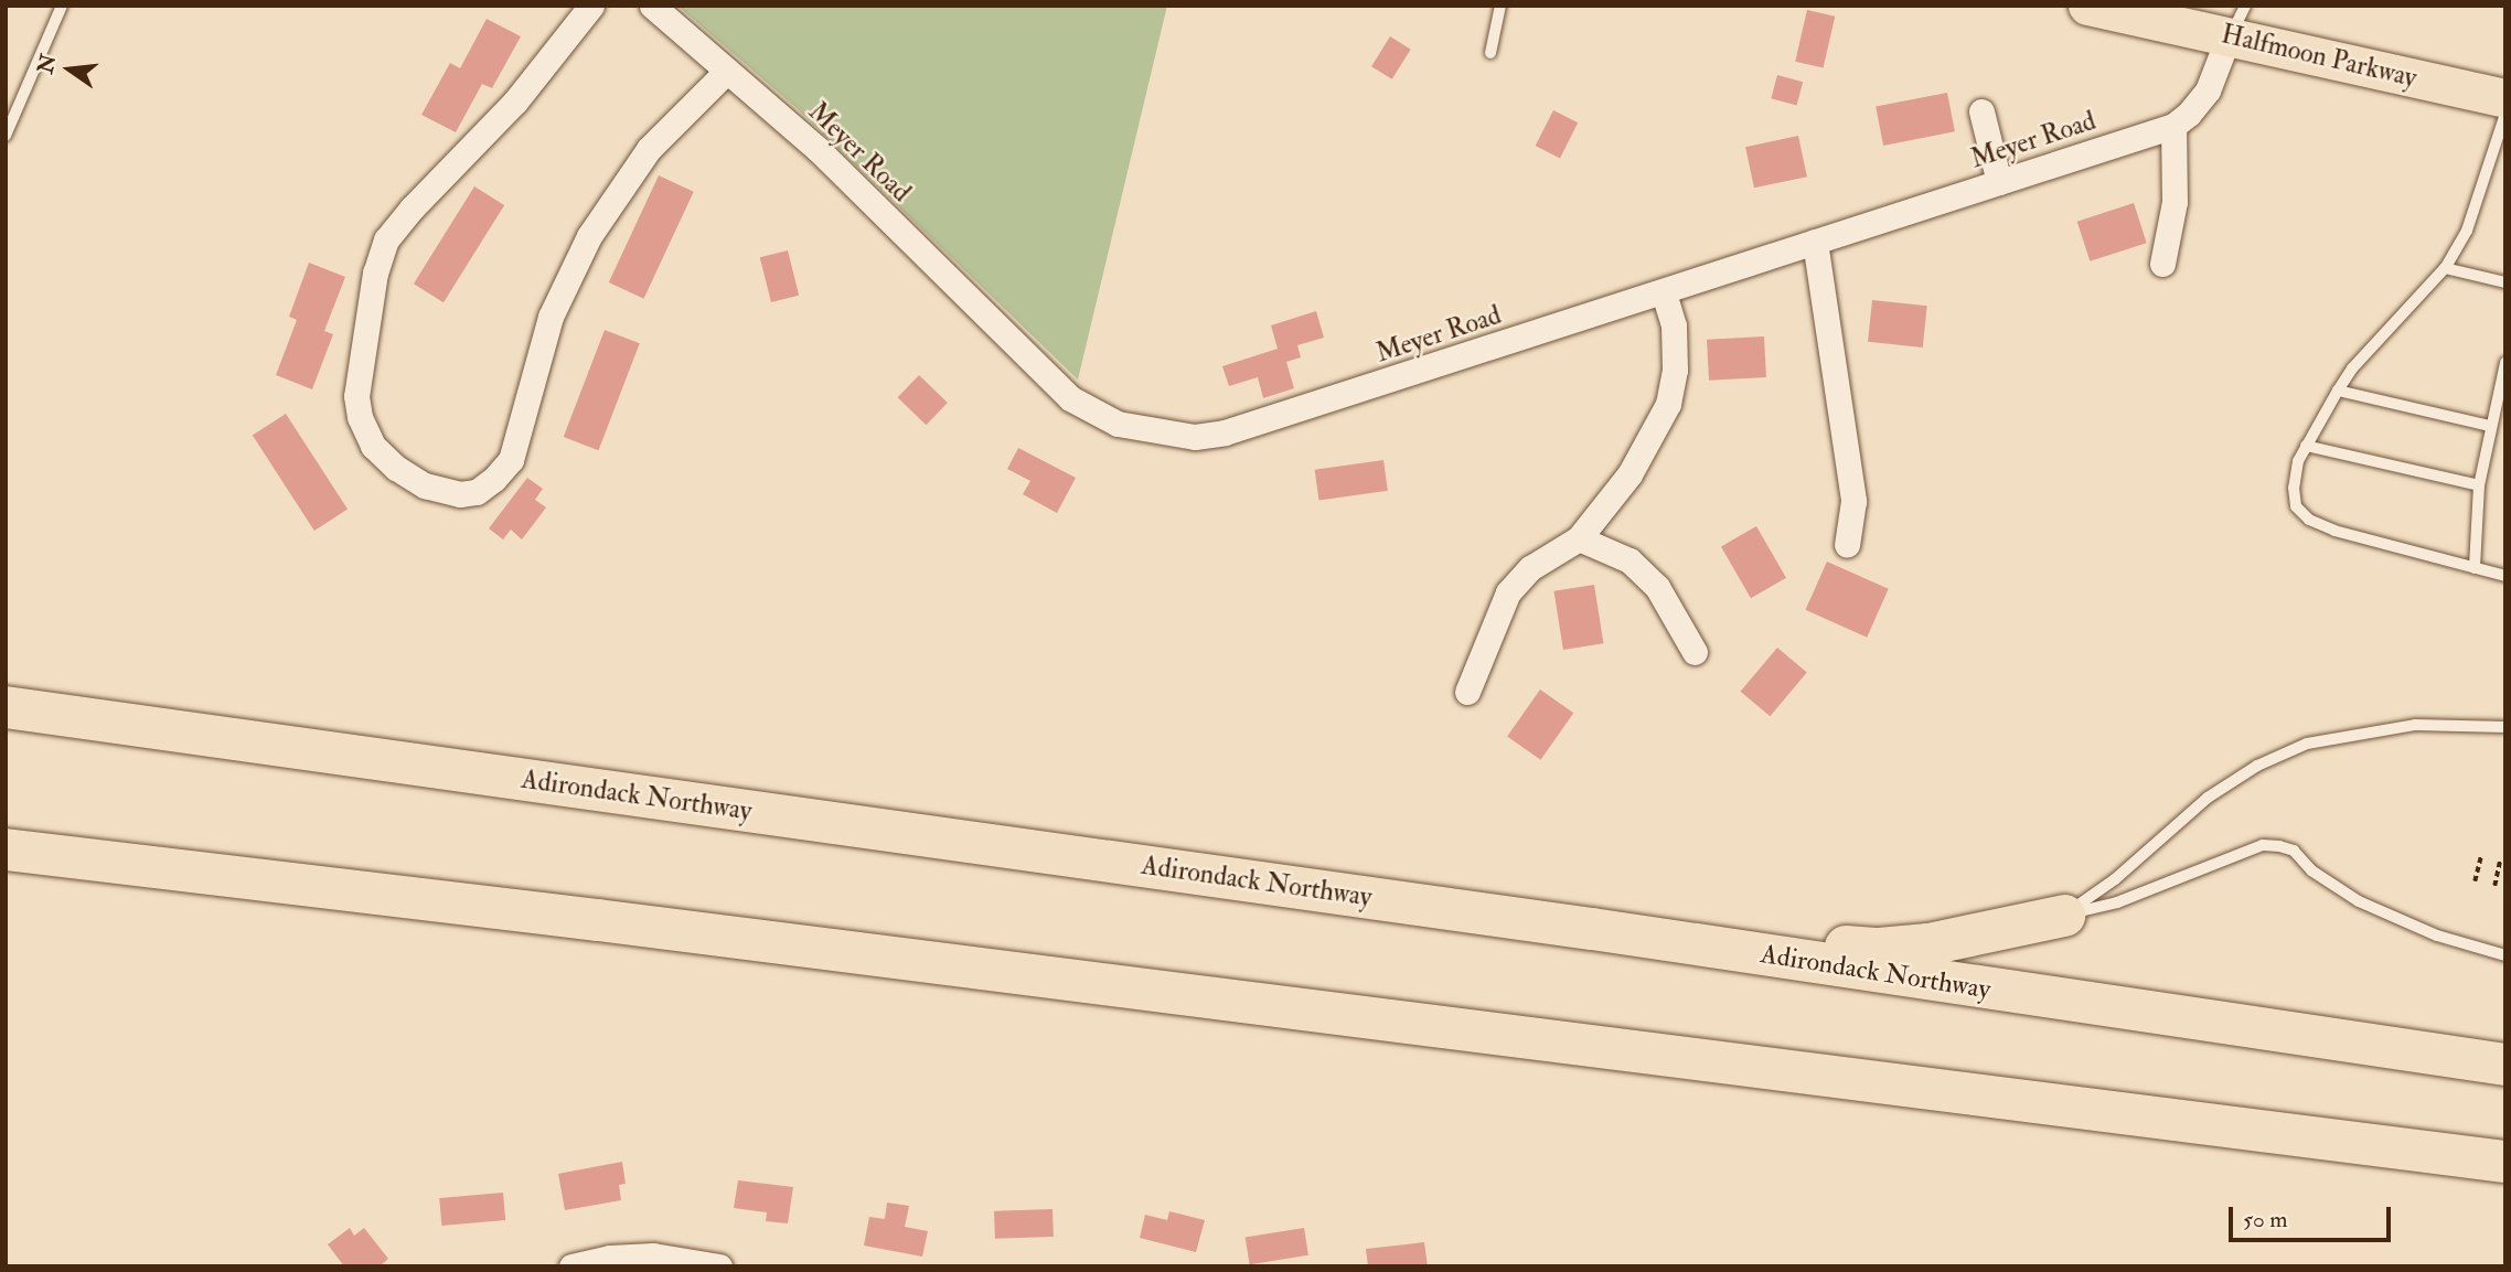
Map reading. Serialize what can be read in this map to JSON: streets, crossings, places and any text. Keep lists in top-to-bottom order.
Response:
{
  "streets": {
    "highway": ["Adirondack Northway"],
    "main road": ["Halfmoon Parkway"],
    "street": ["Meyer Road"]
  },
  "crossings": [
    ["Halfmoon Parkway", "Meyer Road"]
  ],
  "scale_bar": "50 m",
  "north": "left"
}
